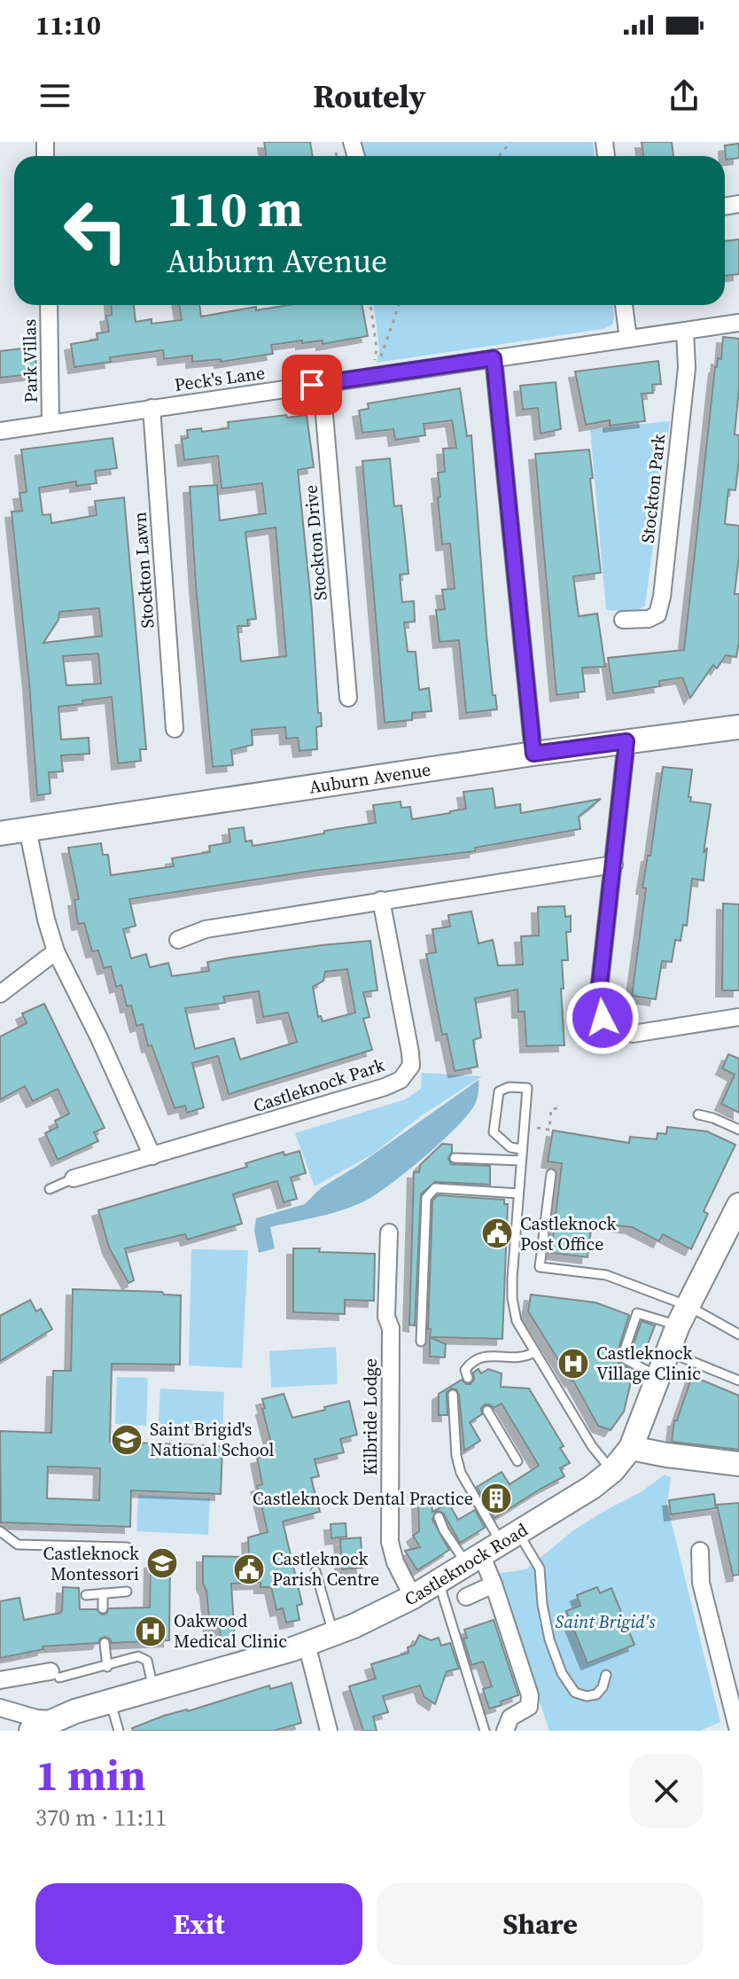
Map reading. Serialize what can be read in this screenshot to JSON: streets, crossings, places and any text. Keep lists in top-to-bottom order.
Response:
{
  "streets": {
    "main road": ["Auburn Avenue", "Castleknock Road"],
    "street": [
      "Park Villas",
      "Peck's Lane",
      "Stockton Park",
      "Stockton Drive",
      "Stockton Lawn",
      "Castleknock Park",
      "Kilbride Lodge"
    ]
  },
  "crossings": [
    ["Park Villas", "Peck's Lane"],
    ["Peck's Lane", "Stockton Park"],
    ["Peck's Lane", "Stockton Drive"],
    ["Peck's Lane", "Stockton Lawn"],
    ["Kilbride Lodge", "Castleknock Road"]
  ],
  "parks": ["Saint Brigid's"],
  "places": {
    "public building": ["Castleknock Post Office", "Castleknock Parish Centre"],
    "hospital": ["Castleknock Village Clinic", "Oakwood Medical Clinic"],
    "school or university": ["Saint Brigid's National School", "Castleknock Montessori"],
    "building": ["Castleknock Dental Practice"]
  },
  "page": {
    "status": "11:10",
    "header": "Routely",
    "turn": ["110 m", "Auburn Avenue"],
    "heading": ["1 min", "370 m · 11:11"],
    "buttons": ["Exit", "Share"]
  }
}
